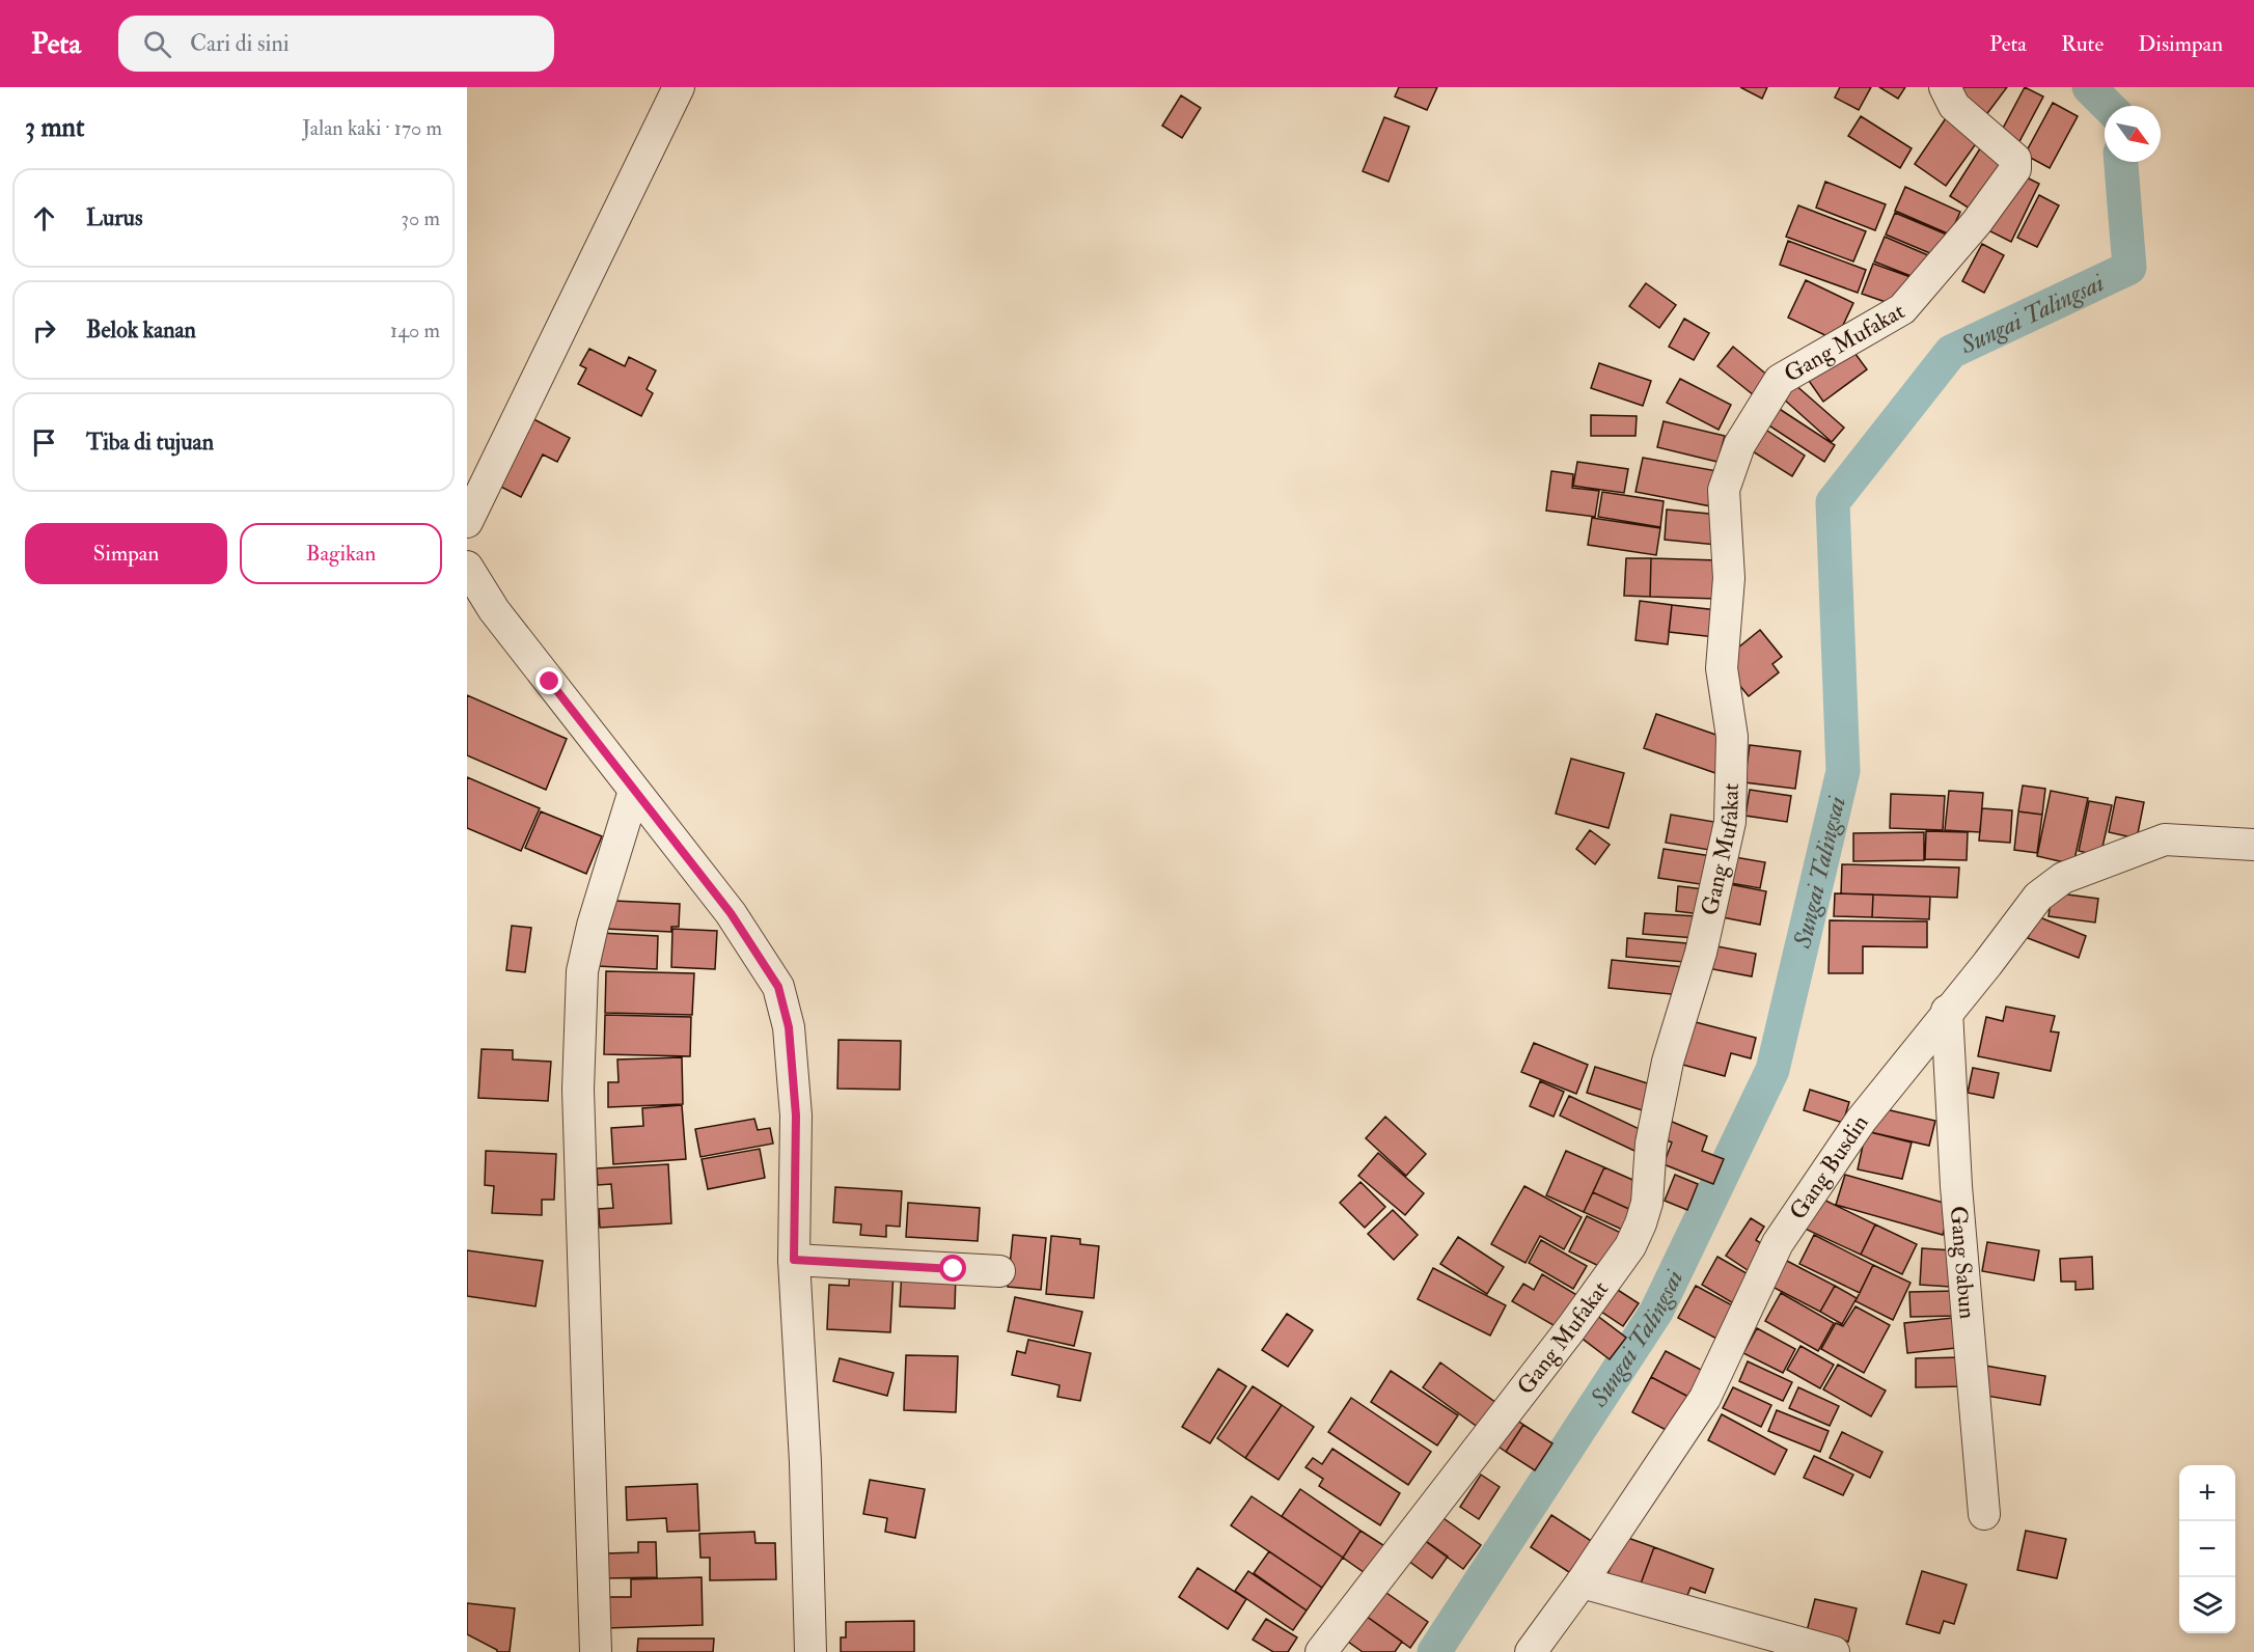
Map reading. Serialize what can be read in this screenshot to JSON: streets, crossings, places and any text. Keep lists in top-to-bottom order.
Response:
{
  "streets": {
    "street": ["Gang Mufakat", "Gang Busdin", "Gang Sabun"]
  },
  "crossings": [
    ["Gang Busdin", "Gang Sabun"]
  ],
  "water": ["Sungai Talingsai"],
  "north": "bottom right",
  "page": {
    "header": "Peta",
    "search": "Cari di sini",
    "nav": ["Peta", "Rute", "Disimpan"],
    "heading": ["3 mnt", "Jalan kaki · 170 m"],
    "list": [
      ["Lurus", "30 m"],
      ["Belok kanan", "140 m"],
      "Tiba di tujuan"
    ],
    "buttons": ["Simpan", "Bagikan"],
    "map_buttons": ["+", "−"]
  }
}
